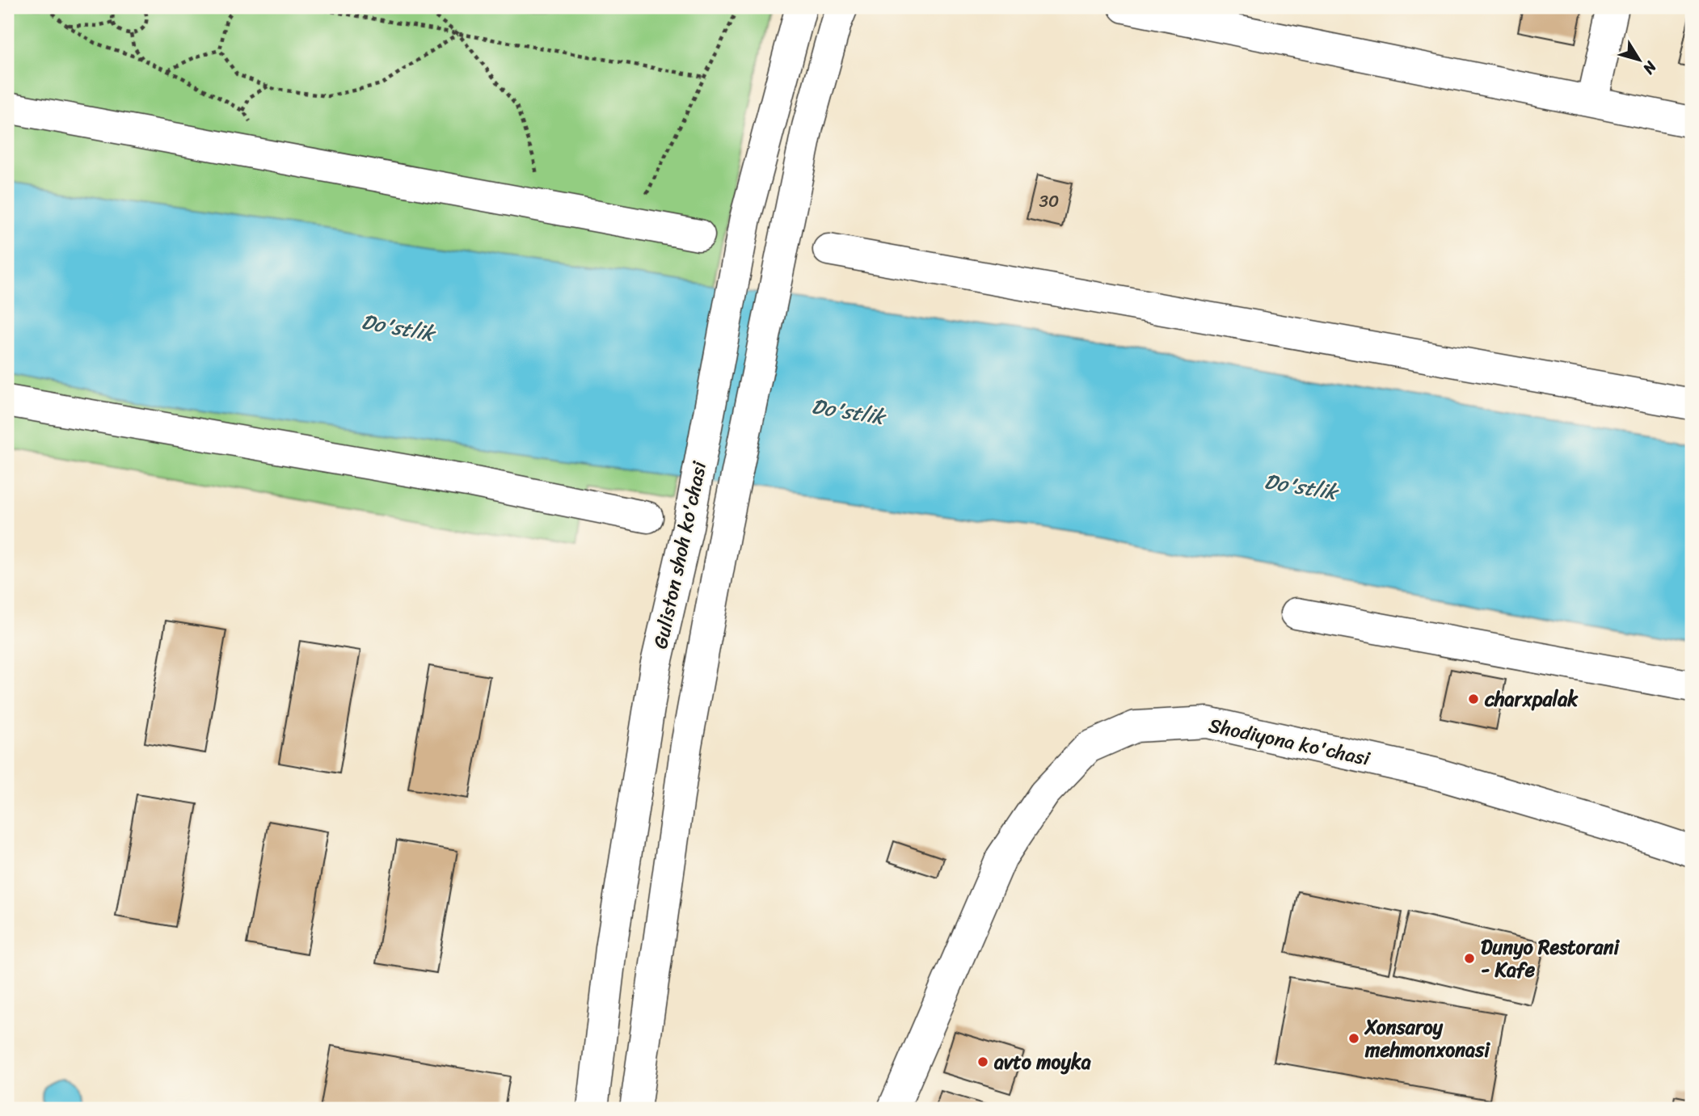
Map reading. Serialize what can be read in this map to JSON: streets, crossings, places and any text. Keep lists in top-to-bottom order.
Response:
{
  "streets": {
    "street": ["Guliston shoh ko'chasi", "Shodiyona ko'chasi"]
  },
  "water": ["Do'stlik"],
  "places": [
    "charxpalak",
    "Dunyo Restorani - Kafe",
    "Xonsaroy mehmonxonasi",
    "avto moyka"
  ],
  "house_numbers": ["30"],
  "north": "bottom right"
}
